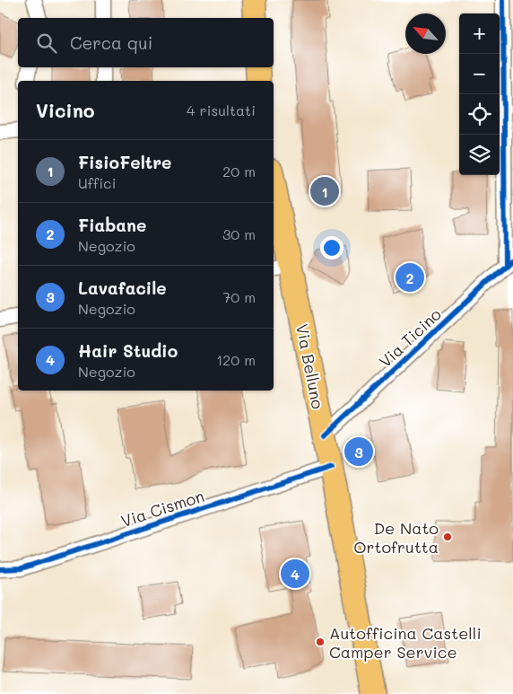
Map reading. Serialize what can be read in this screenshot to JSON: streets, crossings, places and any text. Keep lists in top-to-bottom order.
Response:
{
  "streets": {
    "main road": ["Via Belluno"],
    "street": ["Via Ticino", "Via Cismon"]
  },
  "crossings": [
    ["Via Ticino", "Via Belluno"],
    ["Via Belluno", "Via Cismon"]
  ],
  "places": ["De Nato Ortofrutta", "Autofficina Castelli Camper Service"],
  "north": "top left",
  "page": {
    "map_buttons": ["+", "−"],
    "search": "Cerca qui",
    "heading": ["Vicino", "4 risultati"],
    "list": [
      {
        "mark": "1",
        "name": "FisioFeltre",
        "note": "Uffici",
        "value": "20 m"
      },
      {
        "mark": "2",
        "name": "Fiabane",
        "note": "Negozio",
        "value": "30 m"
      },
      {
        "mark": "3",
        "name": "Lavafacile",
        "note": "Negozio",
        "value": "70 m"
      },
      {
        "mark": "4",
        "name": "Hair Studio",
        "note": "Negozio",
        "value": "120 m"
      }
    ],
    "pins": [
      "1",
      "2",
      "3",
      "4"
    ]
  }
}
